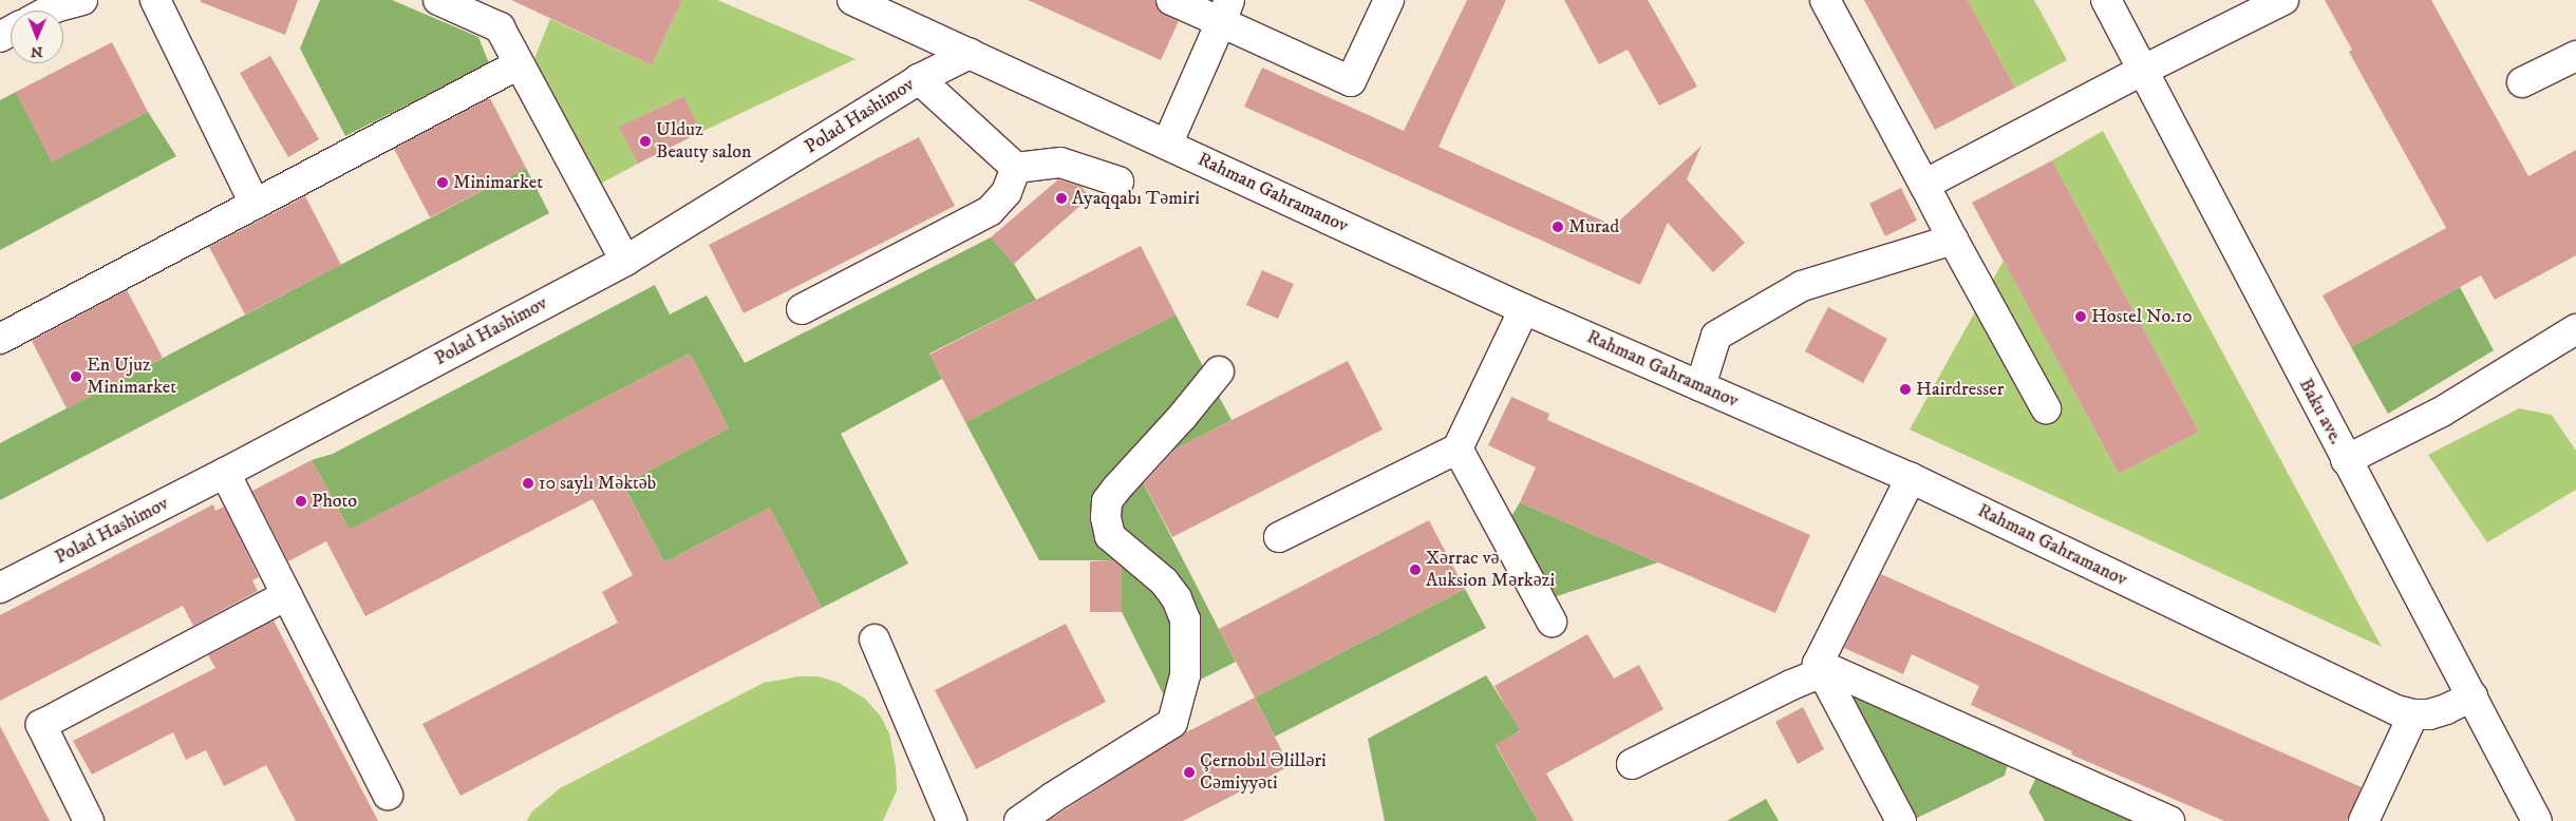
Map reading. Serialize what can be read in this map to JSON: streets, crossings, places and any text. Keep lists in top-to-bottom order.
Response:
{
  "streets": {
    "street": ["Polad Hashimov", "Rahman Gahramanov", "Baku ave."]
  },
  "crossings": [
    ["Polad Hashimov", "Rahman Gahramanov"]
  ],
  "places": [
    "Ulduz Beauty salon",
    "Minimarket",
    "Ayaqqabı Təmiri",
    "Murad",
    "Hostel No.10",
    "En Ujuz Minimarket",
    "Hairdresser",
    "10 saylı Məktəb",
    "Photo",
    "Xərrac və Auksion Mərkəzi",
    "Çernobıl Əlilləri Cəmiyyəti"
  ],
  "north": "bottom"
}
